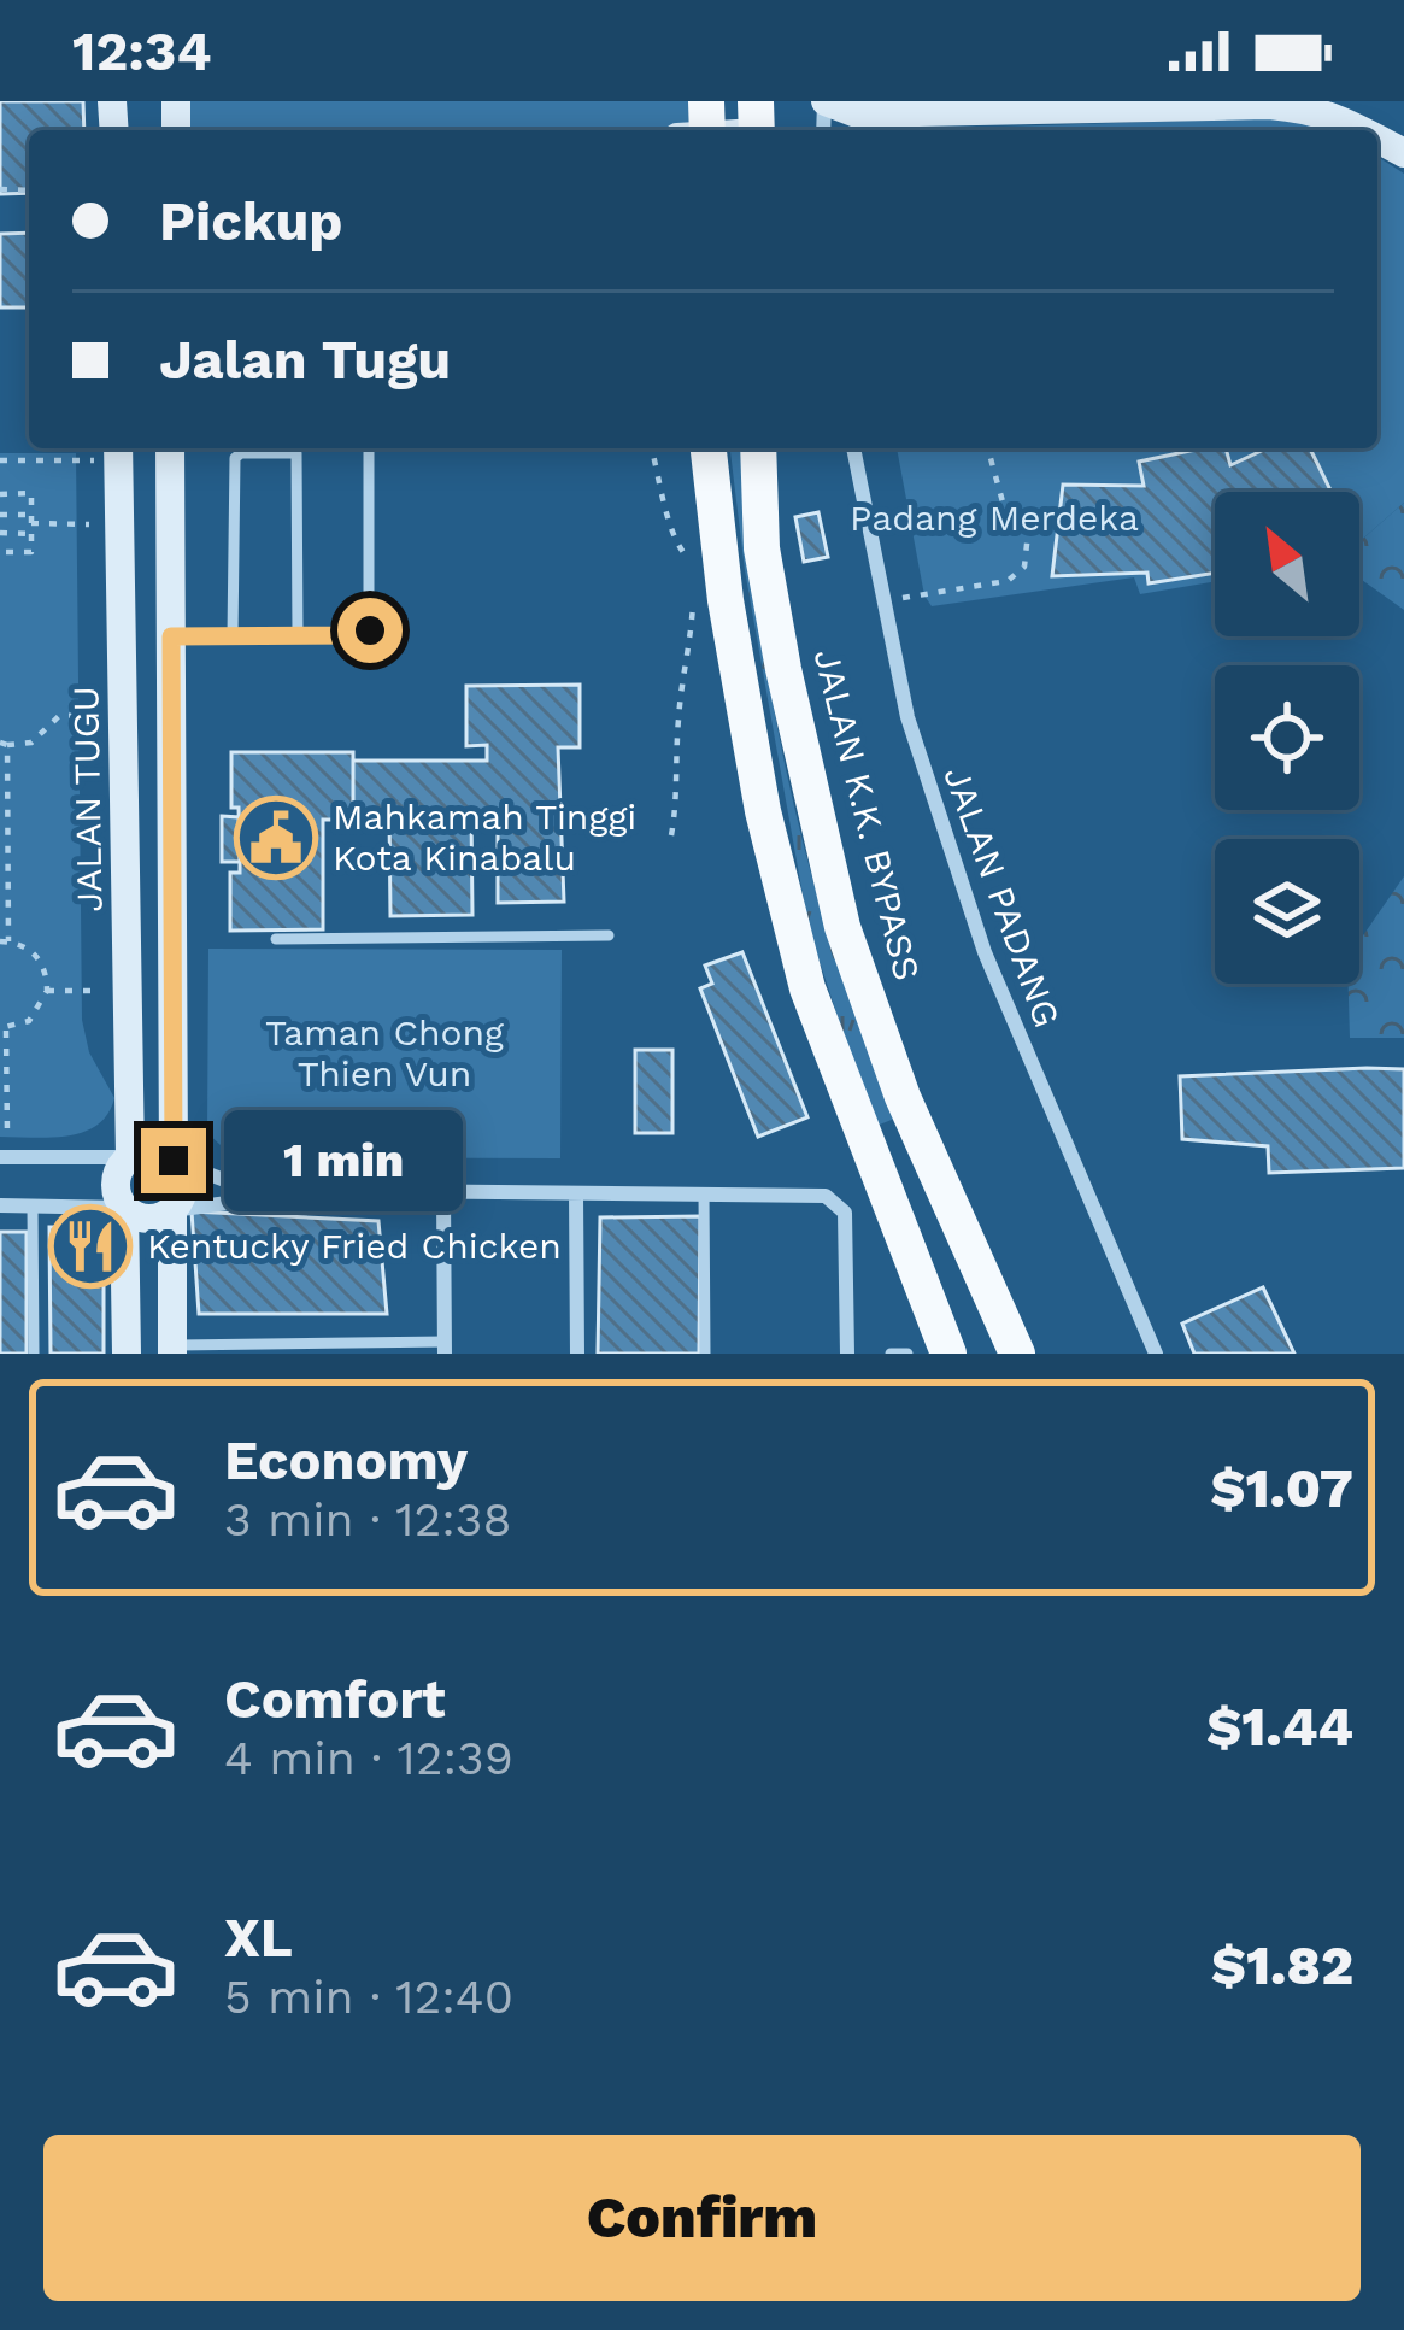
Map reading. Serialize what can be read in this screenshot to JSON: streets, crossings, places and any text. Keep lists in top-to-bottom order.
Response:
{
  "streets": {
    "main road": ["JALAN K.K. BYPASS"],
    "street": ["JALAN TUGU", "JALAN PADANG"]
  },
  "parks": ["Padang Merdeka", "Taman Chong Thien Vun"],
  "places": {
    "public building": ["Mahkamah Tinggi Kota Kinabalu"],
    "restaurant": ["Kentucky Fried Chicken"]
  },
  "north": "top left",
  "page": {
    "status": "12:34",
    "banner": ["Pickup", "Jalan Tugu"],
    "bubble": "1 min",
    "list": [
      {
        "name": "Economy",
        "note": "3 min · 12:38",
        "value": "$1.07"
      },
      {
        "name": "Comfort",
        "note": "4 min · 12:39",
        "value": "$1.44"
      },
      {
        "name": "XL",
        "note": "5 min · 12:40",
        "value": "$1.82"
      }
    ],
    "buttons": "Confirm"
  }
}
